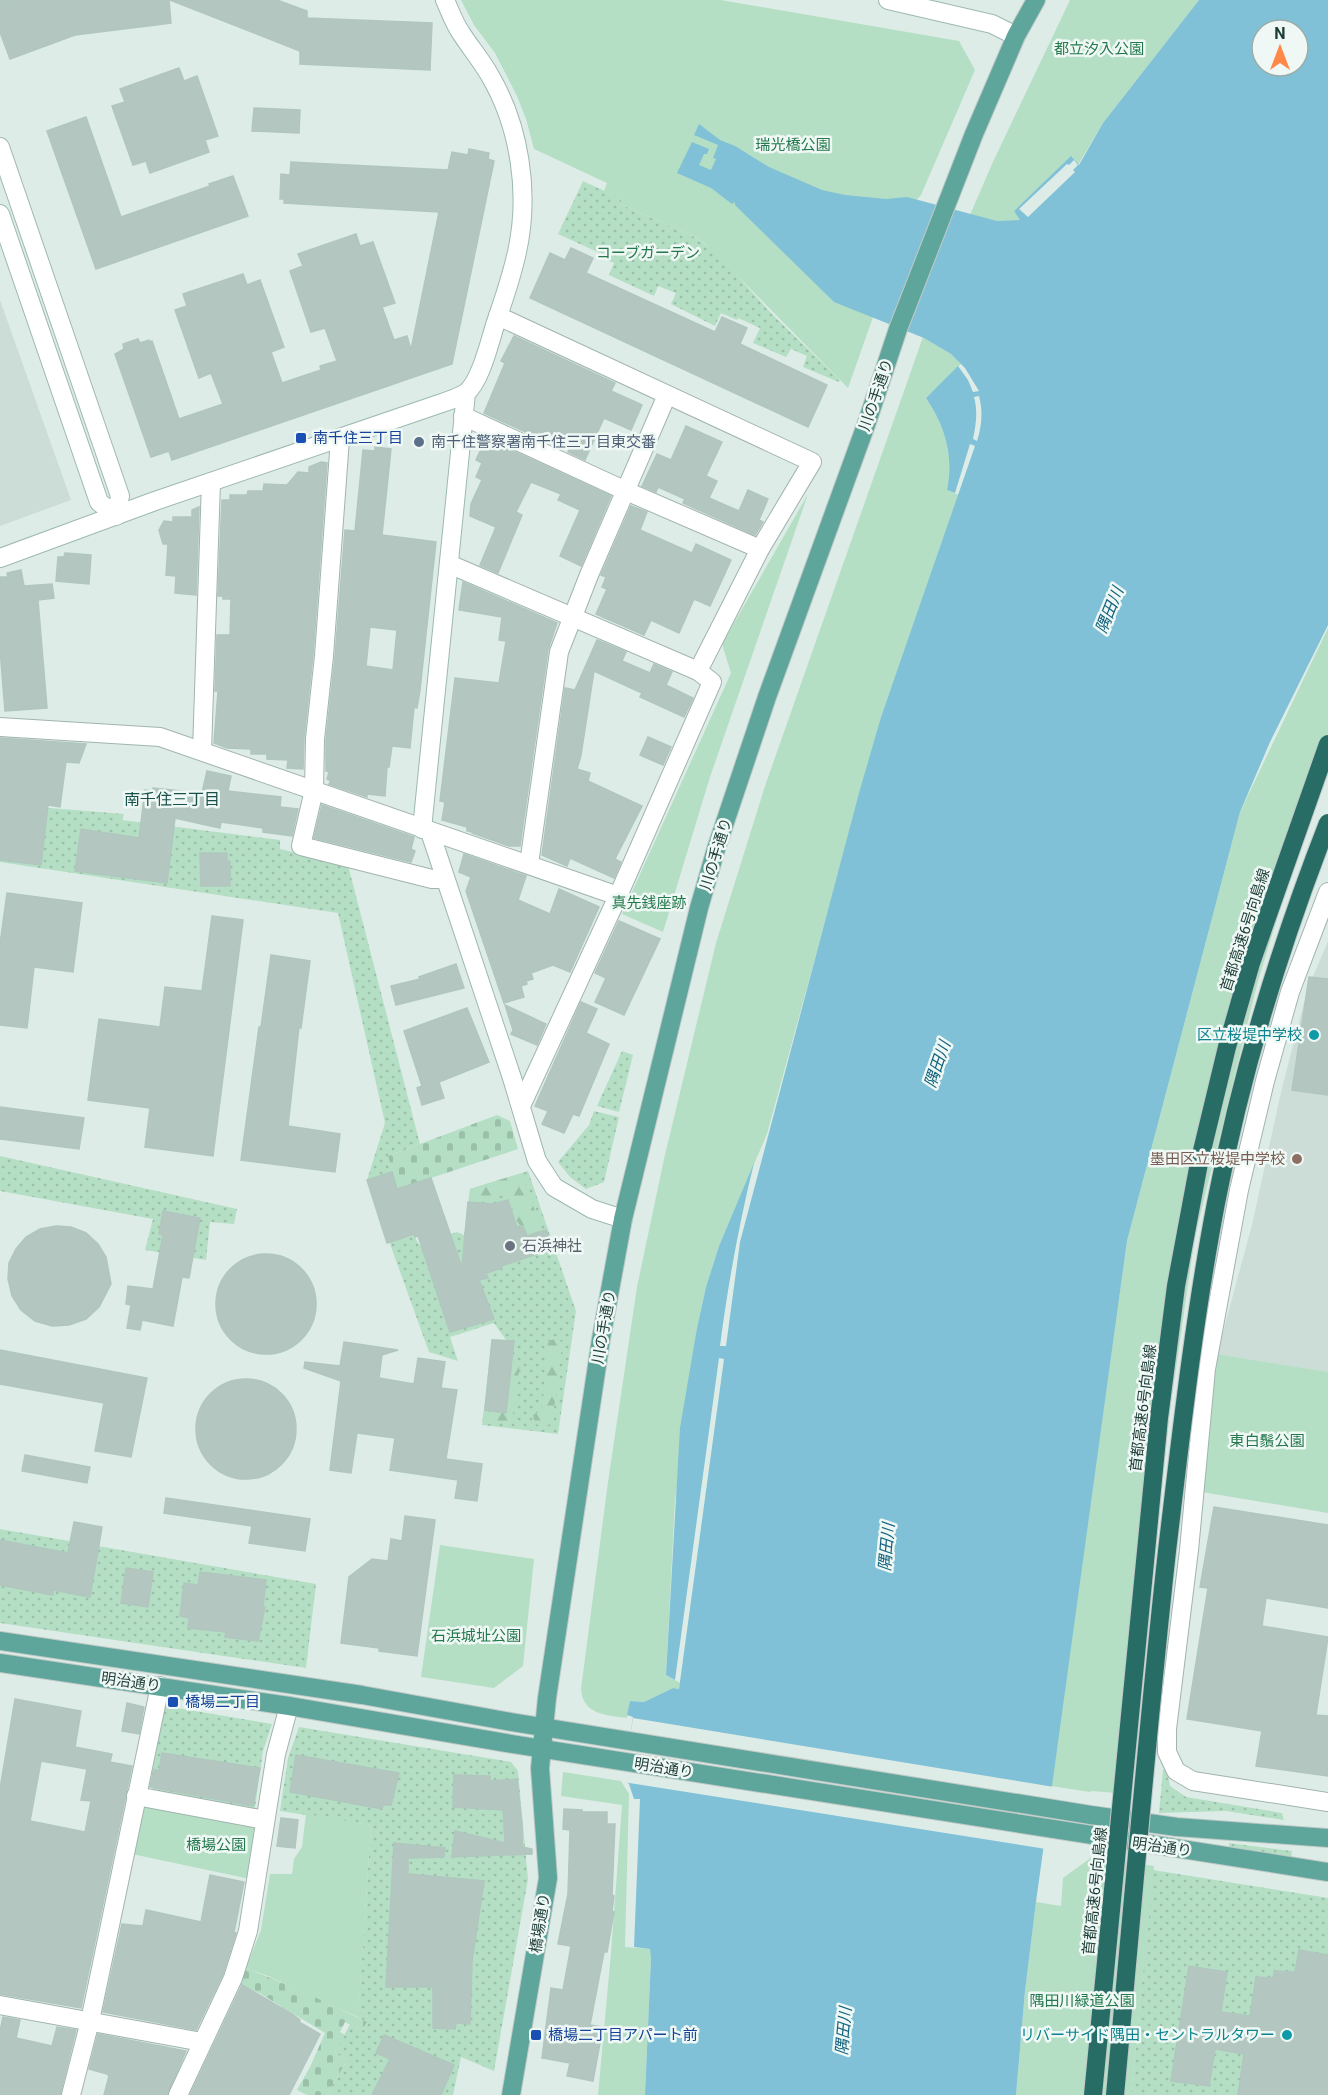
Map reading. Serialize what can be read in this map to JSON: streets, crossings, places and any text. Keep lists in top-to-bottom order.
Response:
{
  "streets": {
    "highway": ["首都高速6号向島線"],
    "main road": ["川の手通り", "明治通り", "橋場通り"]
  },
  "crossings": [
    ["川の手通り", "明治通り"],
    ["川の手通り", "橋場通り"],
    ["明治通り", "橋場通り"]
  ],
  "districts": ["南千住三丁目"],
  "water": ["隅田川"],
  "parks": [
    "都立汐入公園",
    "瑞光橋公園",
    "コーブガーデン",
    "真先銭座跡",
    "東白鬚公園",
    "石浜城址公園",
    "橋場公園",
    "隅田川緑道公園"
  ],
  "places": {
    "transit": ["南千住三丁目", "橋場二丁目", "橋場二丁目アパート前"],
    "other": [
      "南千住警察署南千住三丁目東交番",
      "区立桜堤中学校",
      "墨田区立桜堤中学校",
      "石浜神社",
      "リバーサイド隅田・セントラルタワー"
    ]
  },
  "north": "top"
}
